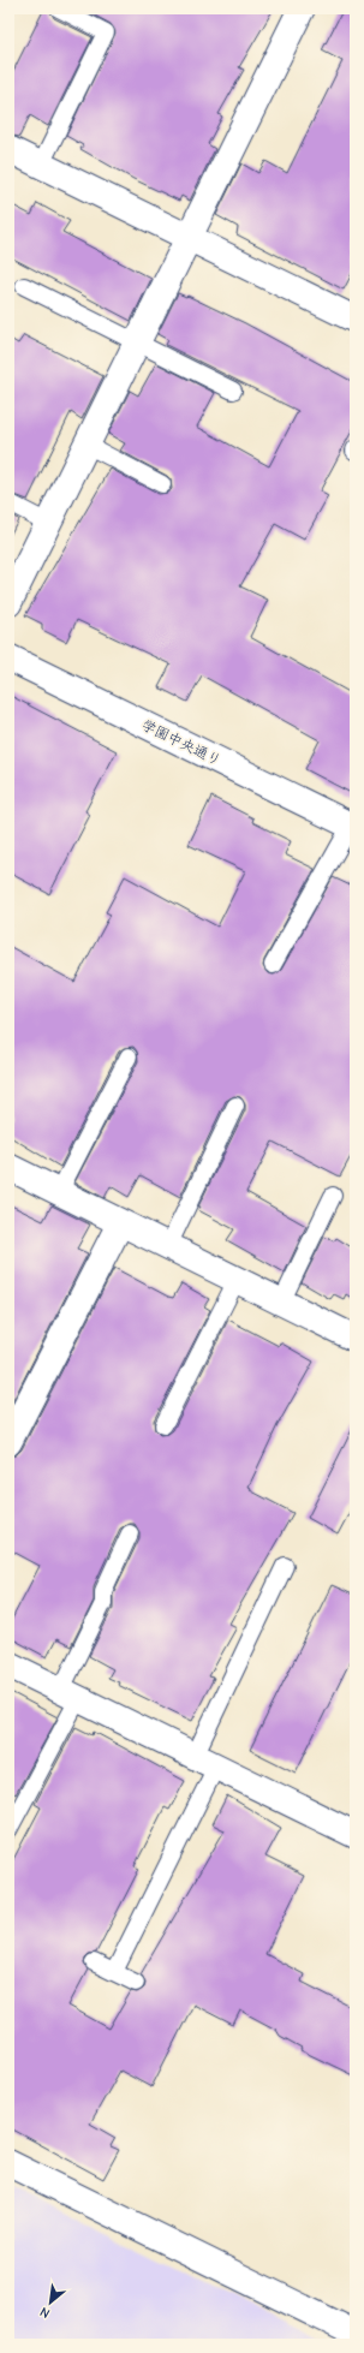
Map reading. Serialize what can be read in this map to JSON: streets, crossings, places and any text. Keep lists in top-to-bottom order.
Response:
{
  "streets": {
    "street": ["学園中央通り"]
  },
  "north": "bottom left"
}
